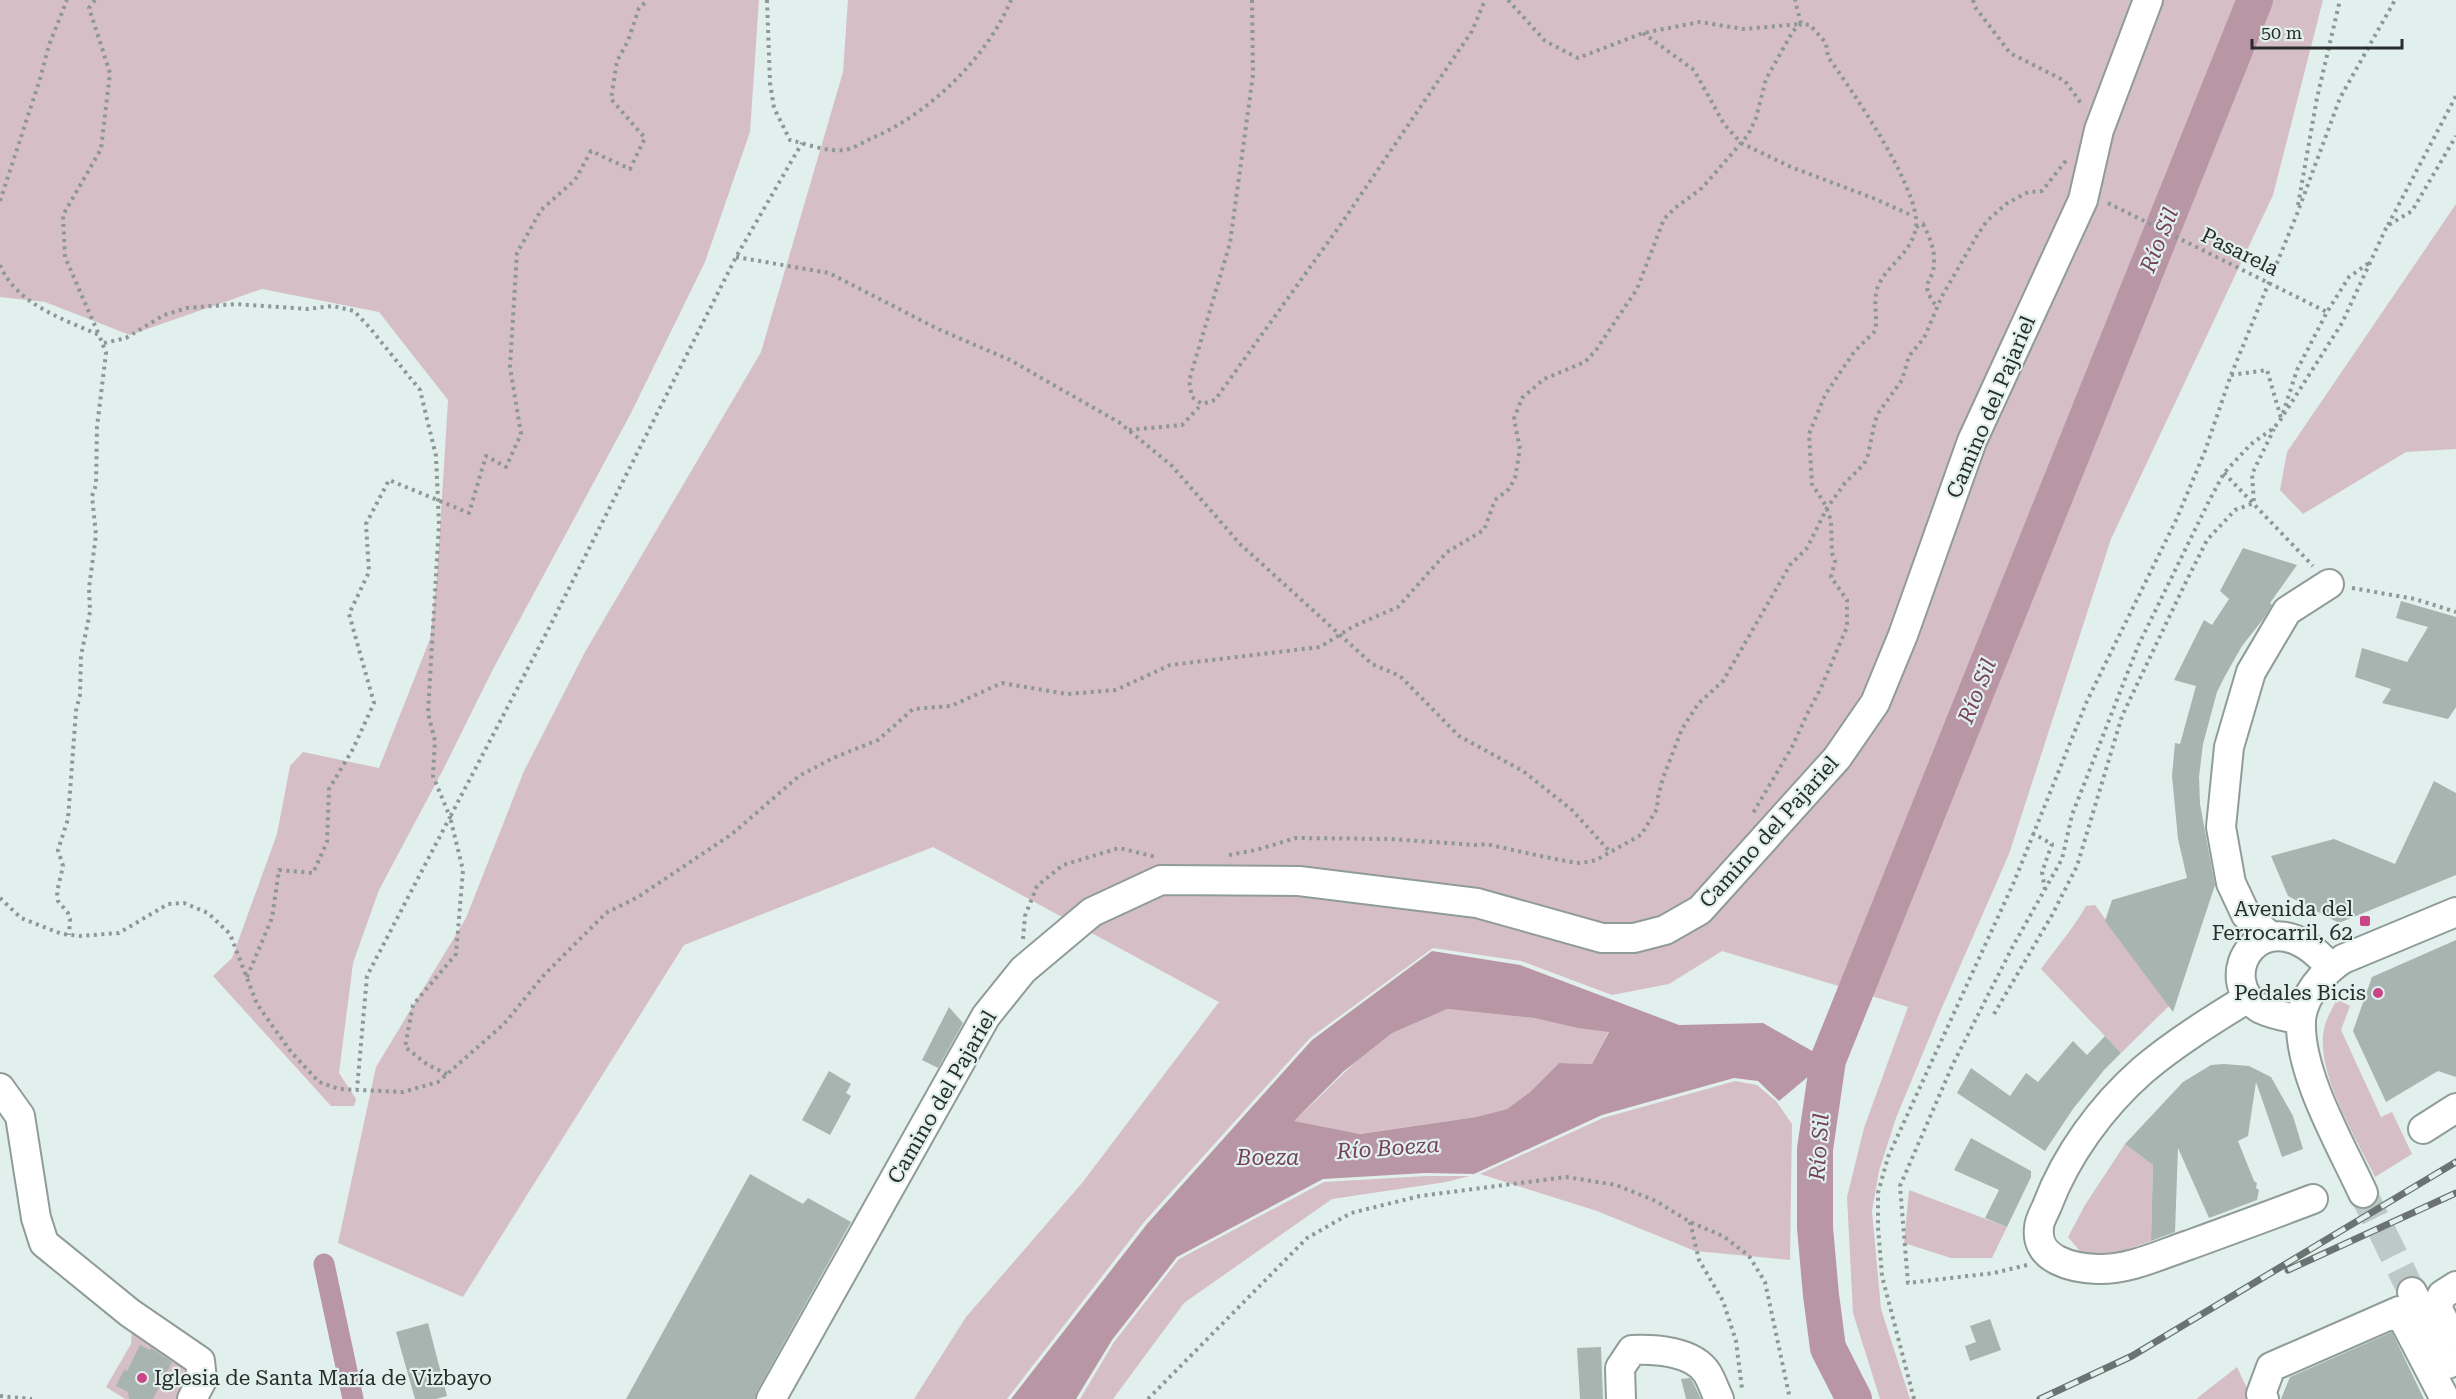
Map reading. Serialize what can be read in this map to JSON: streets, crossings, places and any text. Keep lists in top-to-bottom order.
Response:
{
  "streets": {
    "street": ["Camino del Pajariel"],
    "path": ["Pasarela"]
  },
  "water": ["Río Sil", "Río Boeza", "Boeza"],
  "places": {
    "transit": ["Avenida del Ferrocarril, 62"],
    "other": ["Pedales Bicis", "Iglesia de Santa María de Vizbayo"]
  },
  "scale_bar": "50 m"
}
